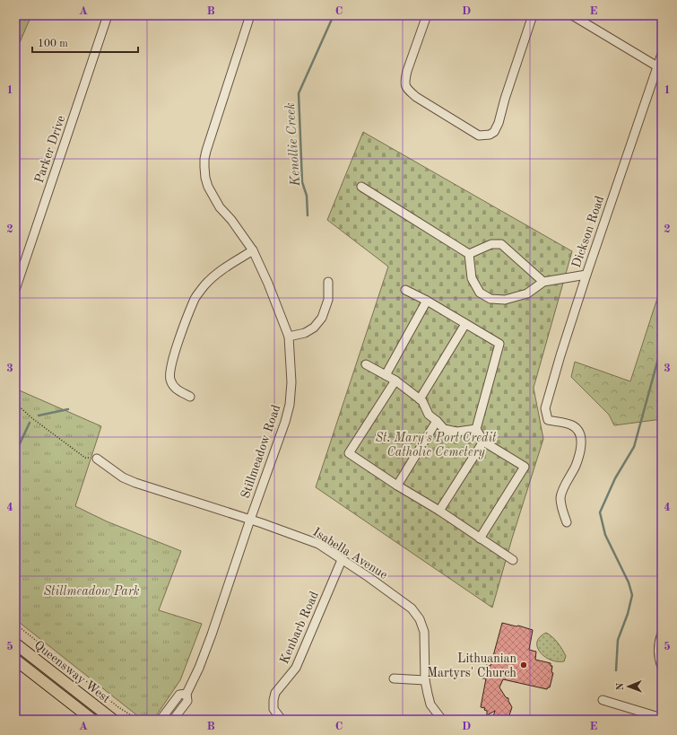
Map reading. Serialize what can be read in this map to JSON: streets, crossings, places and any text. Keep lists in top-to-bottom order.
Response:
{
  "streets": {
    "main road": ["Queensway West"],
    "street": [
      "Parker Drive",
      "Dickson Road",
      "Stillmeadow Road",
      "Isabella Avenue",
      "Kenbarb Road"
    ]
  },
  "crossings": [
    ["Stillmeadow Road", "Isabella Avenue"],
    ["Isabella Avenue", "Kenbarb Road"]
  ],
  "water": ["Kenollie Creek"],
  "parks": ["St. Mary's Port Credit Catholic Cemetery", "Stillmeadow Park"],
  "places": ["Lithuanian Martyrs' Church"],
  "scale_bar": "100 m",
  "north": "left",
  "grid": {
    "columns": [
      "A",
      "B",
      "C",
      "D",
      "E"
    ],
    "rows": [
      "1",
      "2",
      "3",
      "4",
      "5"
    ]
  }
}
